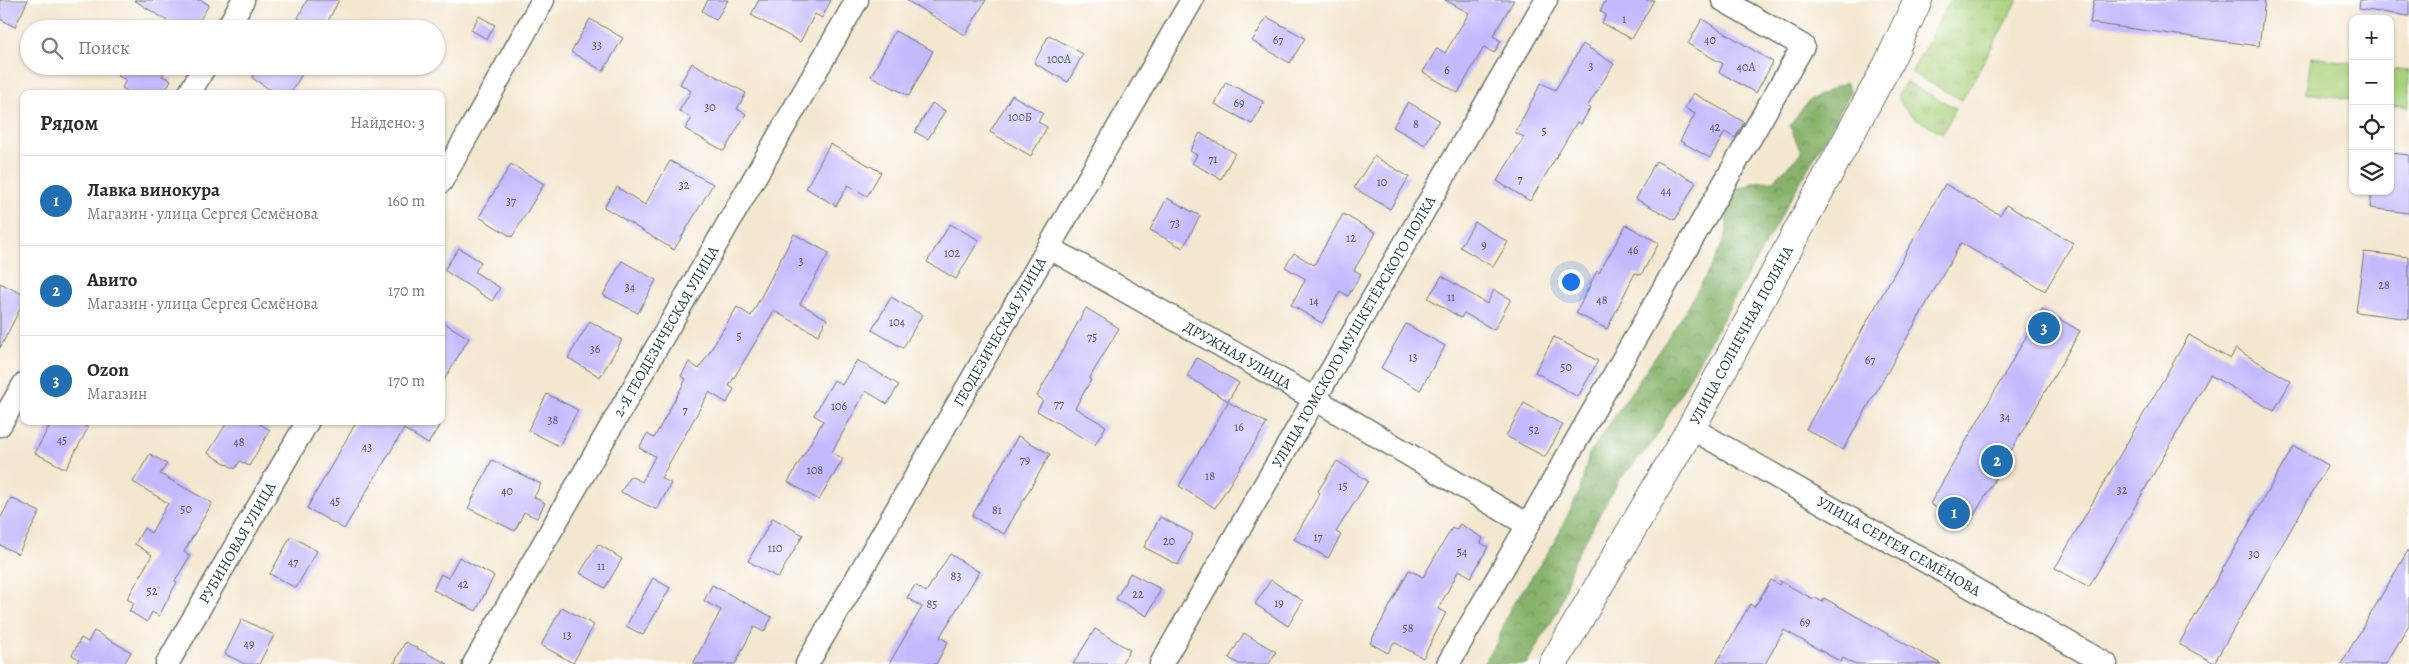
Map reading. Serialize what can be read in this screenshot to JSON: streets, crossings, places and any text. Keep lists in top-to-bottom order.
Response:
{
  "streets": {
    "street": [
      "2-Я ГЕОДЕЗИЧЕСКАЯ УЛИЦА",
      "ГЕОДЕЗИЧЕСКАЯ УЛИЦА",
      "УЛИЦА ТОМСКОГО МУШКЕТЁРСКОГО ПОЛКА",
      "УЛИЦА СОЛНЕЧНАЯ ПОЛЯНА",
      "ДРУЖНАЯ УЛИЦА",
      "РУБИНОВАЯ УЛИЦА",
      "УЛИЦА СЕРГЕЯ СЕМЁНОВА"
    ]
  },
  "crossings": [
    ["ГЕОДЕЗИЧЕСКАЯ УЛИЦА", "ДРУЖНАЯ УЛИЦА"],
    ["УЛИЦА ТОМСКОГО МУШКЕТЁРСКОГО ПОЛКА", "ДРУЖНАЯ УЛИЦА"],
    ["УЛИЦА СОЛНЕЧНАЯ ПОЛЯНА", "УЛИЦА СЕРГЕЯ СЕМЁНОВА"]
  ],
  "house_numbers": [
    "1",
    "67",
    "40",
    "33",
    "100А",
    "3",
    "40А",
    "6",
    "69",
    "30",
    "100Б",
    "8",
    "42",
    "5",
    "71",
    "7",
    "10",
    "32",
    "44",
    "37",
    "73",
    "12",
    "9",
    "46",
    "102",
    "3",
    "28",
    "34",
    "11",
    "48",
    "14",
    "104",
    "5",
    "75",
    "36",
    "13",
    "67",
    "50",
    "77",
    "106",
    "7",
    "34",
    "38",
    "16",
    "52",
    "45",
    "48",
    "43",
    "79",
    "108",
    "18",
    "15",
    "32",
    "40",
    "45",
    "50",
    "81",
    "17",
    "20",
    "110",
    "54",
    "30",
    "47",
    "11",
    "83",
    "42",
    "52",
    "22",
    "19",
    "85",
    "69",
    "58",
    "13",
    "49"
  ],
  "page": {
    "map_buttons": ["+", "−"],
    "search": "Поиск",
    "heading": ["Рядом", "Найдено: 3"],
    "list": [
      {
        "mark": "1",
        "name": "Лавка винокура",
        "note": "Магазин · улица Сергея Семёнова",
        "value": "160 m"
      },
      {
        "mark": "2",
        "name": "Авито",
        "note": "Магазин · улица Сергея Семёнова",
        "value": "170 m"
      },
      {
        "mark": "3",
        "name": "Ozon",
        "note": "Магазин",
        "value": "170 m"
      }
    ],
    "pins": ["3", "2", "1"]
  }
}
